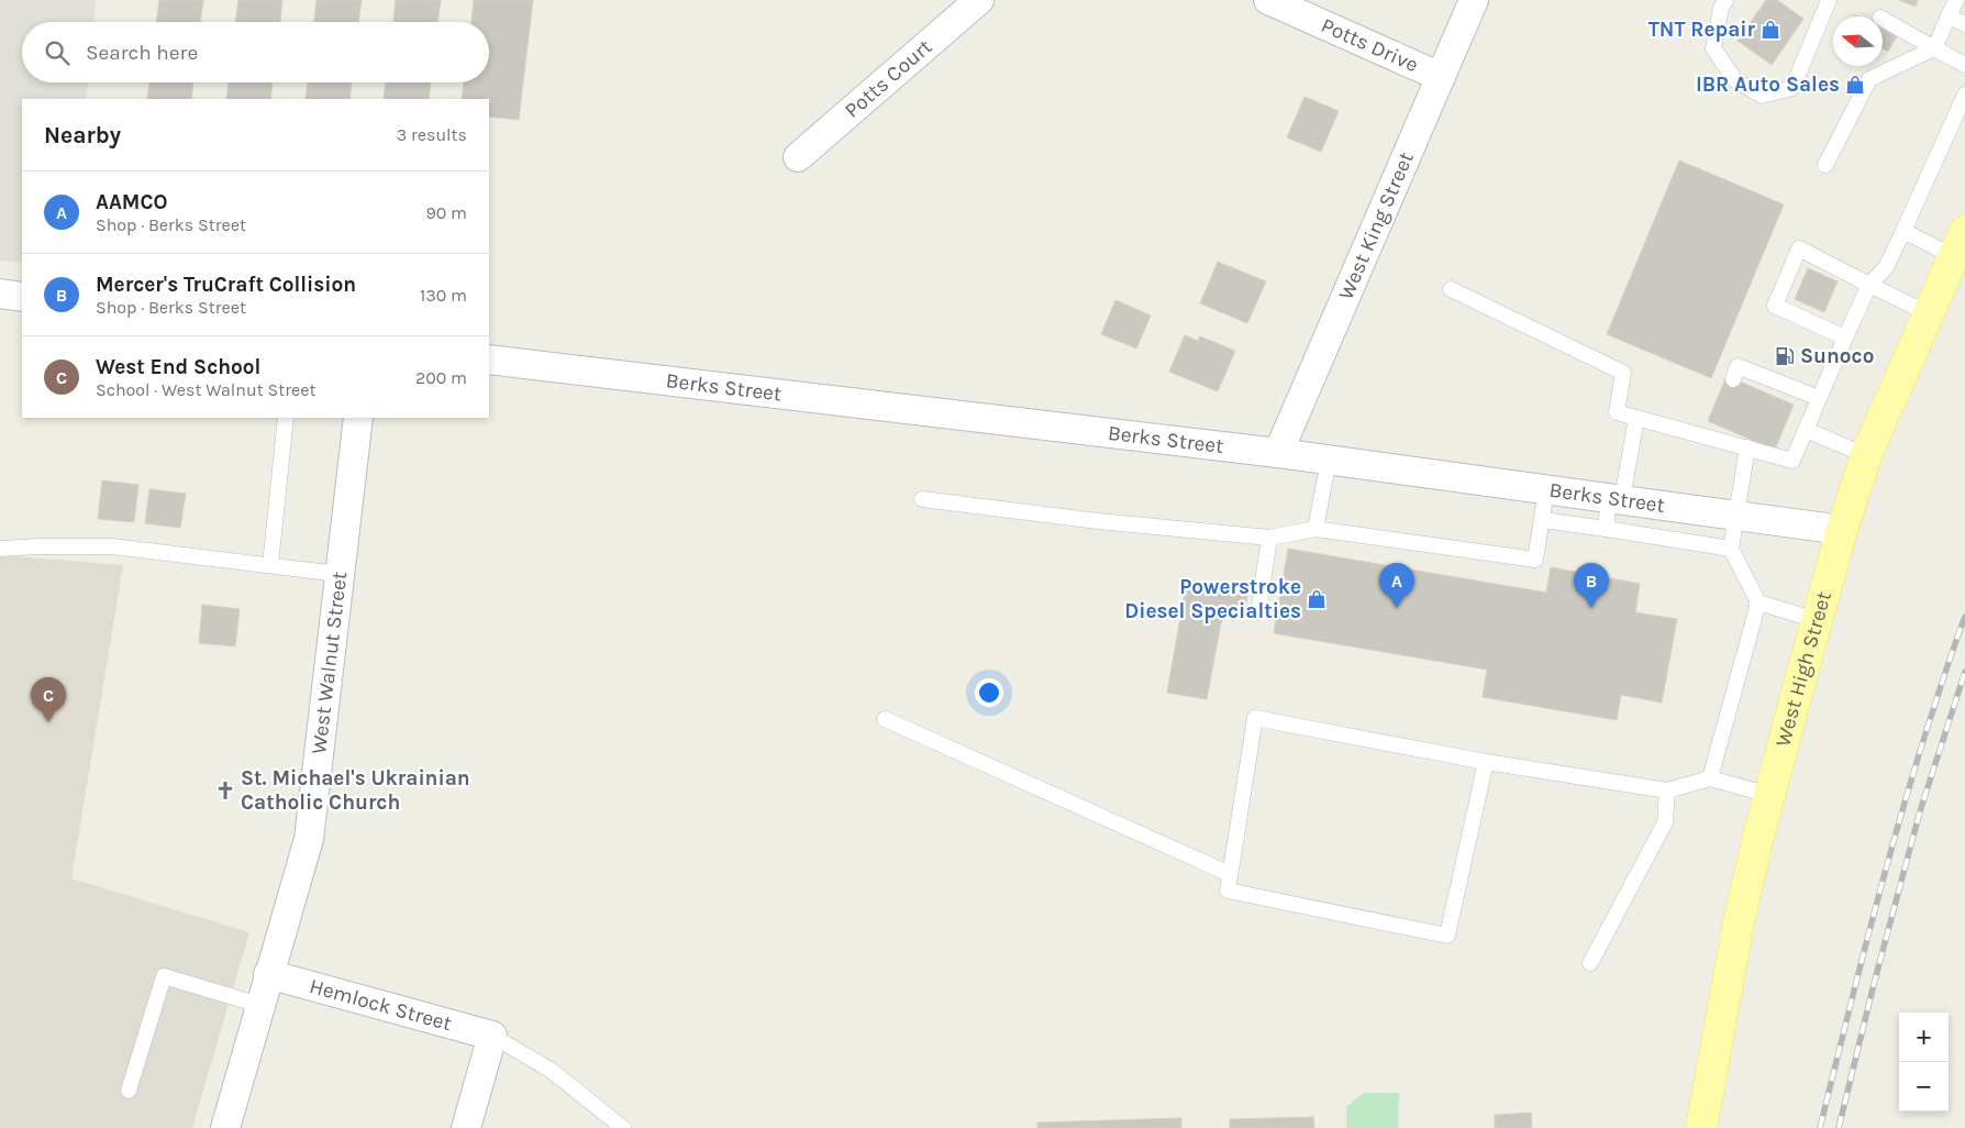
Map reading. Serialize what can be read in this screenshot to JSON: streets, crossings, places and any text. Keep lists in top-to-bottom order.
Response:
{
  "streets": {
    "main road": ["West High Street"],
    "street": [
      "Potts Drive",
      "Potts Court",
      "West King Street",
      "Berks Street",
      "West Walnut Street",
      "Hemlock Street"
    ]
  },
  "crossings": [
    ["Potts Drive", "West King Street"],
    ["West King Street", "Berks Street"],
    ["Berks Street", "West High Street"],
    ["West Walnut Street", "Hemlock Street"]
  ],
  "places": {
    "shop": ["TNT Repair", "IBR Auto Sales", "Powerstroke Diesel Specialties"],
    "fuel station": ["Sunoco"],
    "church": ["St. Michael's Ukrainian Catholic Church"]
  },
  "north": "left",
  "page": {
    "search": "Search here",
    "heading": ["Nearby", "3 results"],
    "list": [
      {
        "mark": "A",
        "name": "AAMCO",
        "note": "Shop · Berks Street",
        "value": "90 m"
      },
      {
        "mark": "B",
        "name": "Mercer's TruCraft Collision",
        "note": "Shop · Berks Street",
        "value": "130 m"
      },
      {
        "mark": "C",
        "name": "West End School",
        "note": "School · West Walnut Street",
        "value": "200 m"
      }
    ],
    "pins": ["A", "B", "C"],
    "map_buttons": ["+", "−"]
  }
}
